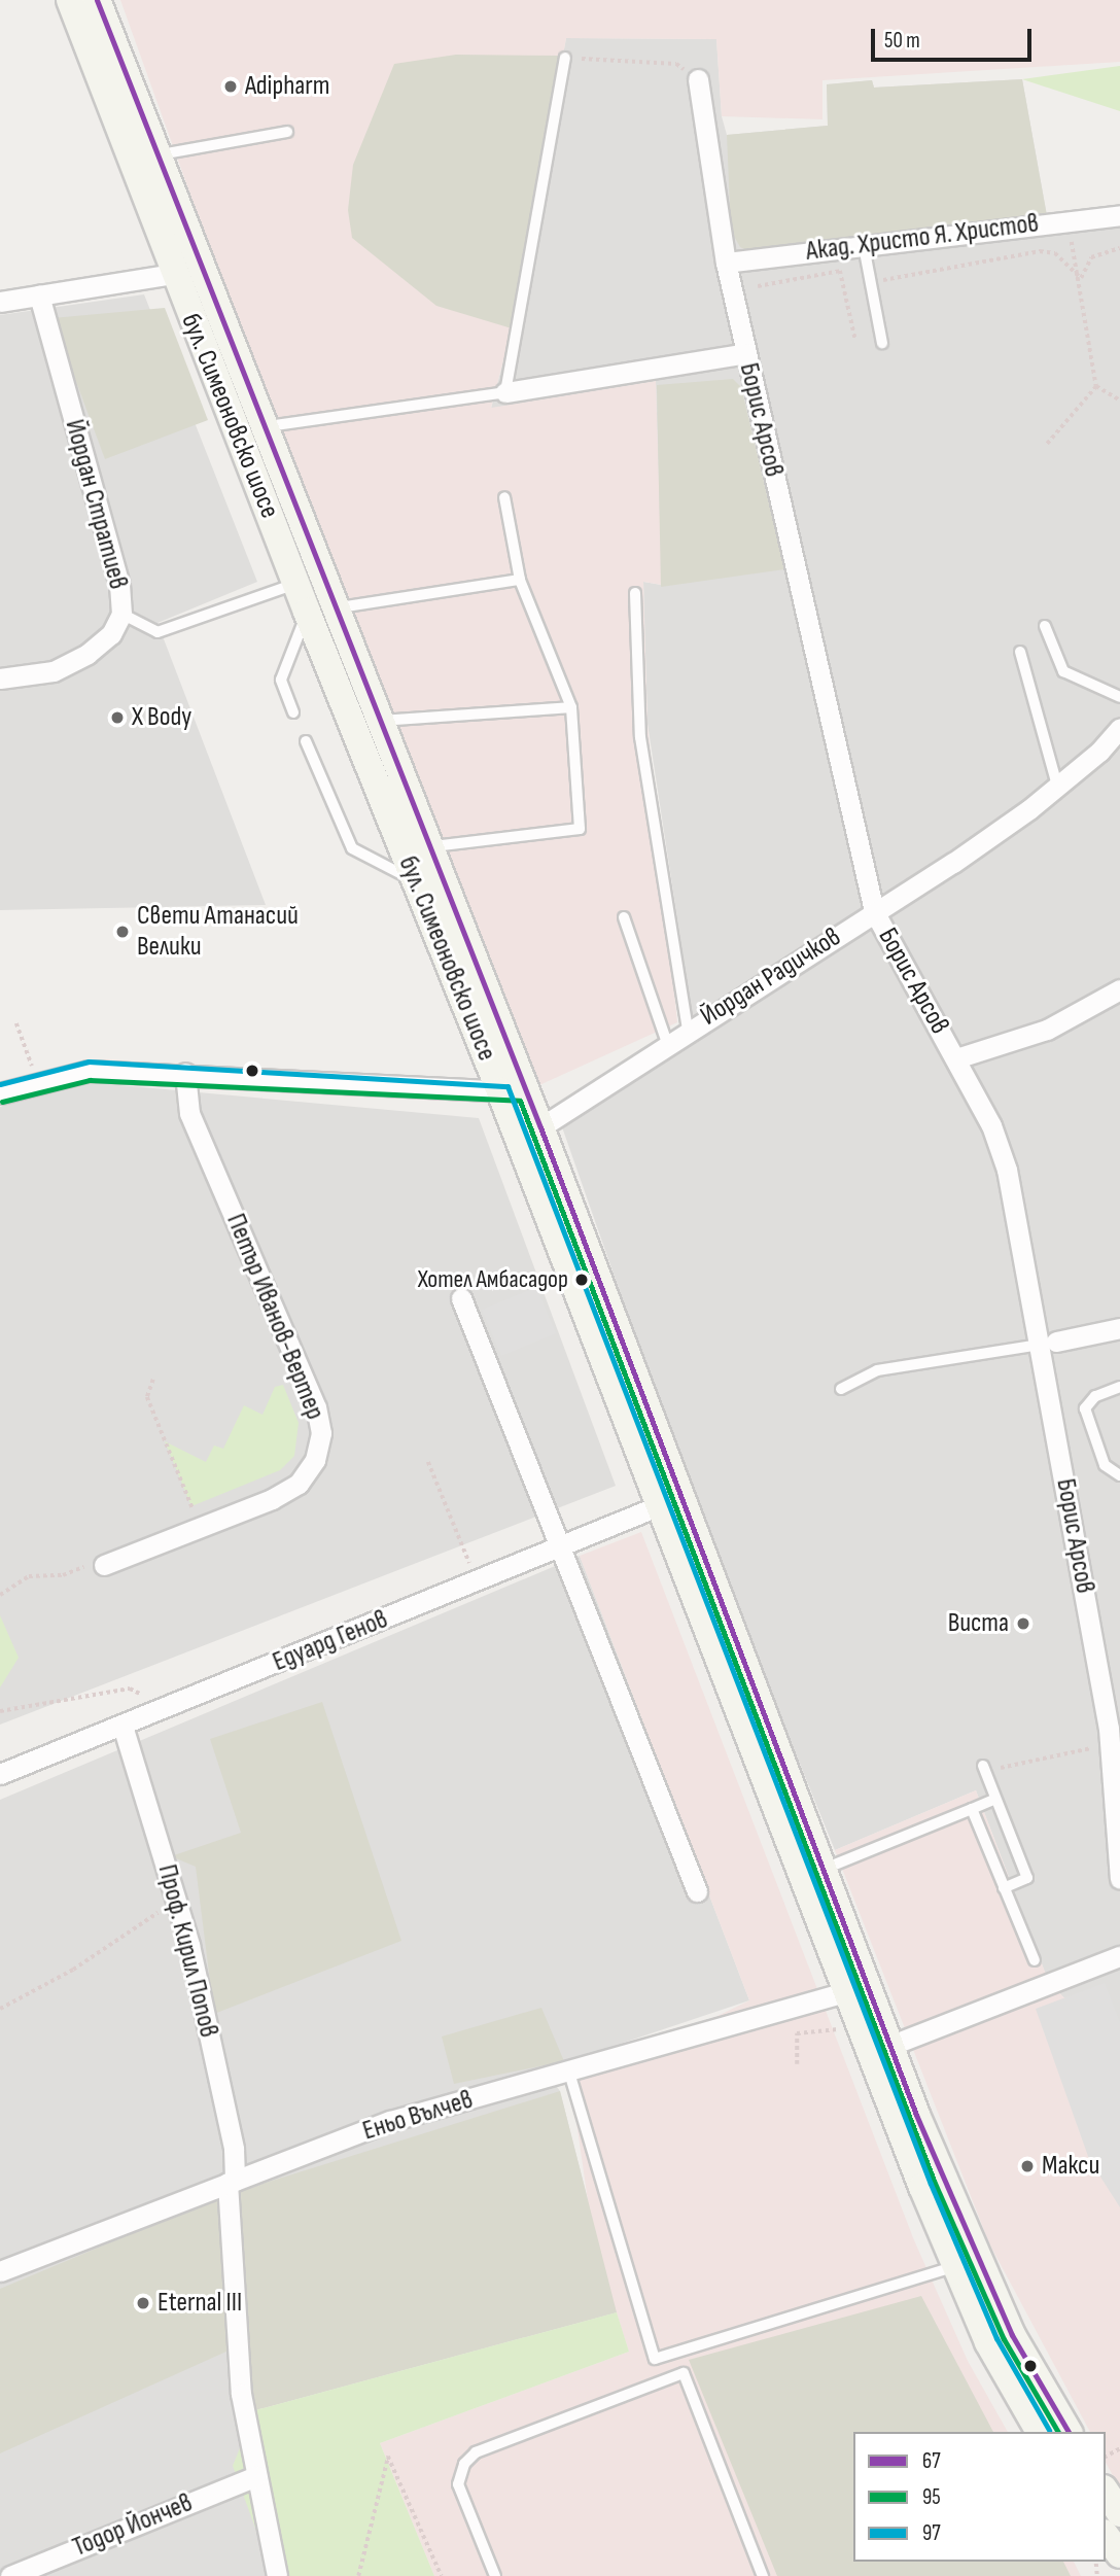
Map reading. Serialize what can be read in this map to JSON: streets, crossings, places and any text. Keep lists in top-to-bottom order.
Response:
{
  "streets": {
    "main road": ["бул. Симеоновско шосе"],
    "street": [
      "Акад. Христо Я. Христов",
      "Борис Арсов",
      "Йордан Стратиев",
      "Йордан Радичков",
      "Петър Иванов-Вертер",
      "Едуард Генов",
      "Проф. Кирил Попов",
      "Еньо Вълчев",
      "Тодор Йончев"
    ]
  },
  "crossings": [
    ["Акад. Христо Я. Христов", "Борис Арсов"],
    ["бул. Симеоновско шосе", "Йордан Радичков"],
    ["бул. Симеоновско шосе", "Едуард Генов"],
    ["бул. Симеоновско шосе", "Еньо Вълчев"],
    ["Борис Арсов", "Йордан Радичков"],
    ["Едуард Генов", "Проф. Кирил Попов"],
    ["Проф. Кирил Попов", "Еньо Вълчев"],
    ["Проф. Кирил Попов", "Тодор Йончев"]
  ],
  "places": [
    "Adipharm",
    "X Body",
    "Свети Атанасий Велики",
    "Хотел Амбасадор",
    "Виста",
    "Макси",
    "Eternal III"
  ],
  "lines": ["transit line 67", "transit line 97", "transit line 95"],
  "legend": ["67", "95", "97"],
  "scale_bar": "50 m"
}
